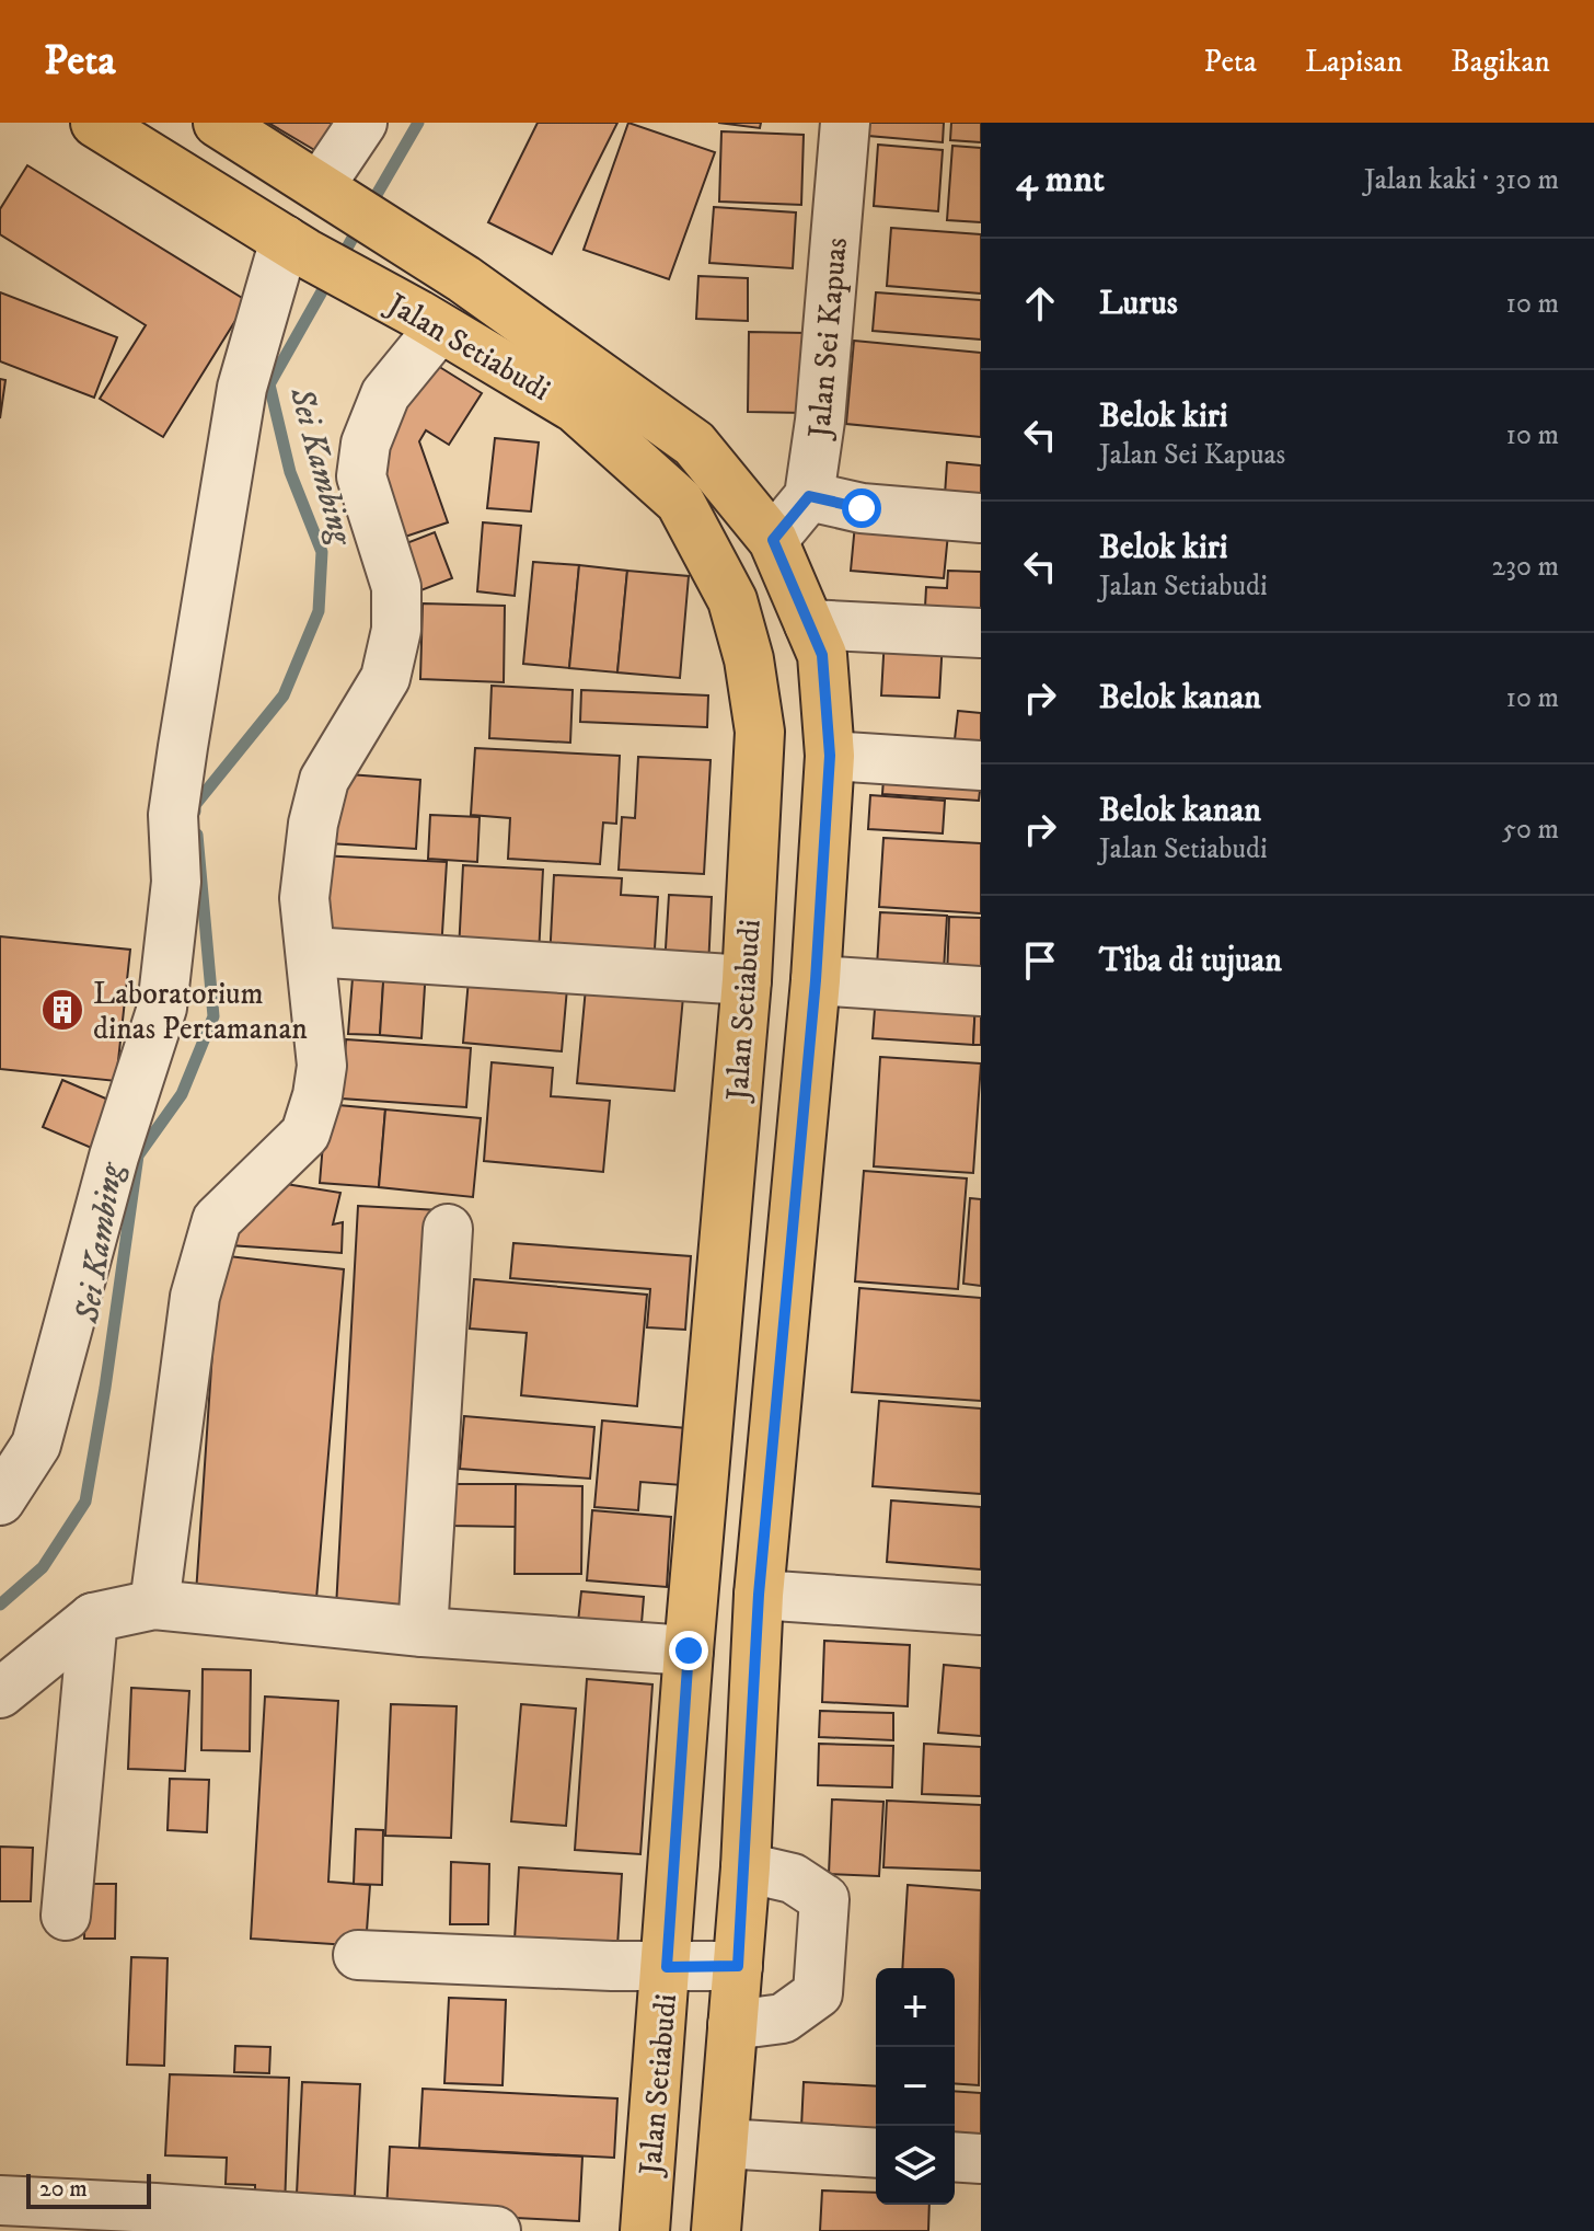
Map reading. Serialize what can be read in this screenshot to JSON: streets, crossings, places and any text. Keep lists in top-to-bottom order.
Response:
{
  "streets": {
    "main road": ["Jalan Setiabudi"],
    "street": ["Jalan Sei Kapuas"]
  },
  "water": ["Sei Kambing"],
  "places": {
    "building": ["Laboratorium dinas Pertamanan"]
  },
  "scale_bar": "20 m",
  "page": {
    "header": "Peta",
    "nav": ["Peta", "Lapisan", "Bagikan"],
    "heading": ["4 mnt", "Jalan kaki · 310 m"],
    "list": [
      ["Lurus", "10 m"],
      ["Belok kiri", "Jalan Sei Kapuas", "10 m"],
      ["Belok kiri", "Jalan Setiabudi", "230 m"],
      ["Belok kanan", "10 m"],
      ["Belok kanan", "Jalan Setiabudi", "50 m"],
      "Tiba di tujuan"
    ],
    "map_buttons": ["+", "−"],
    "scale": "20 m"
  }
}
